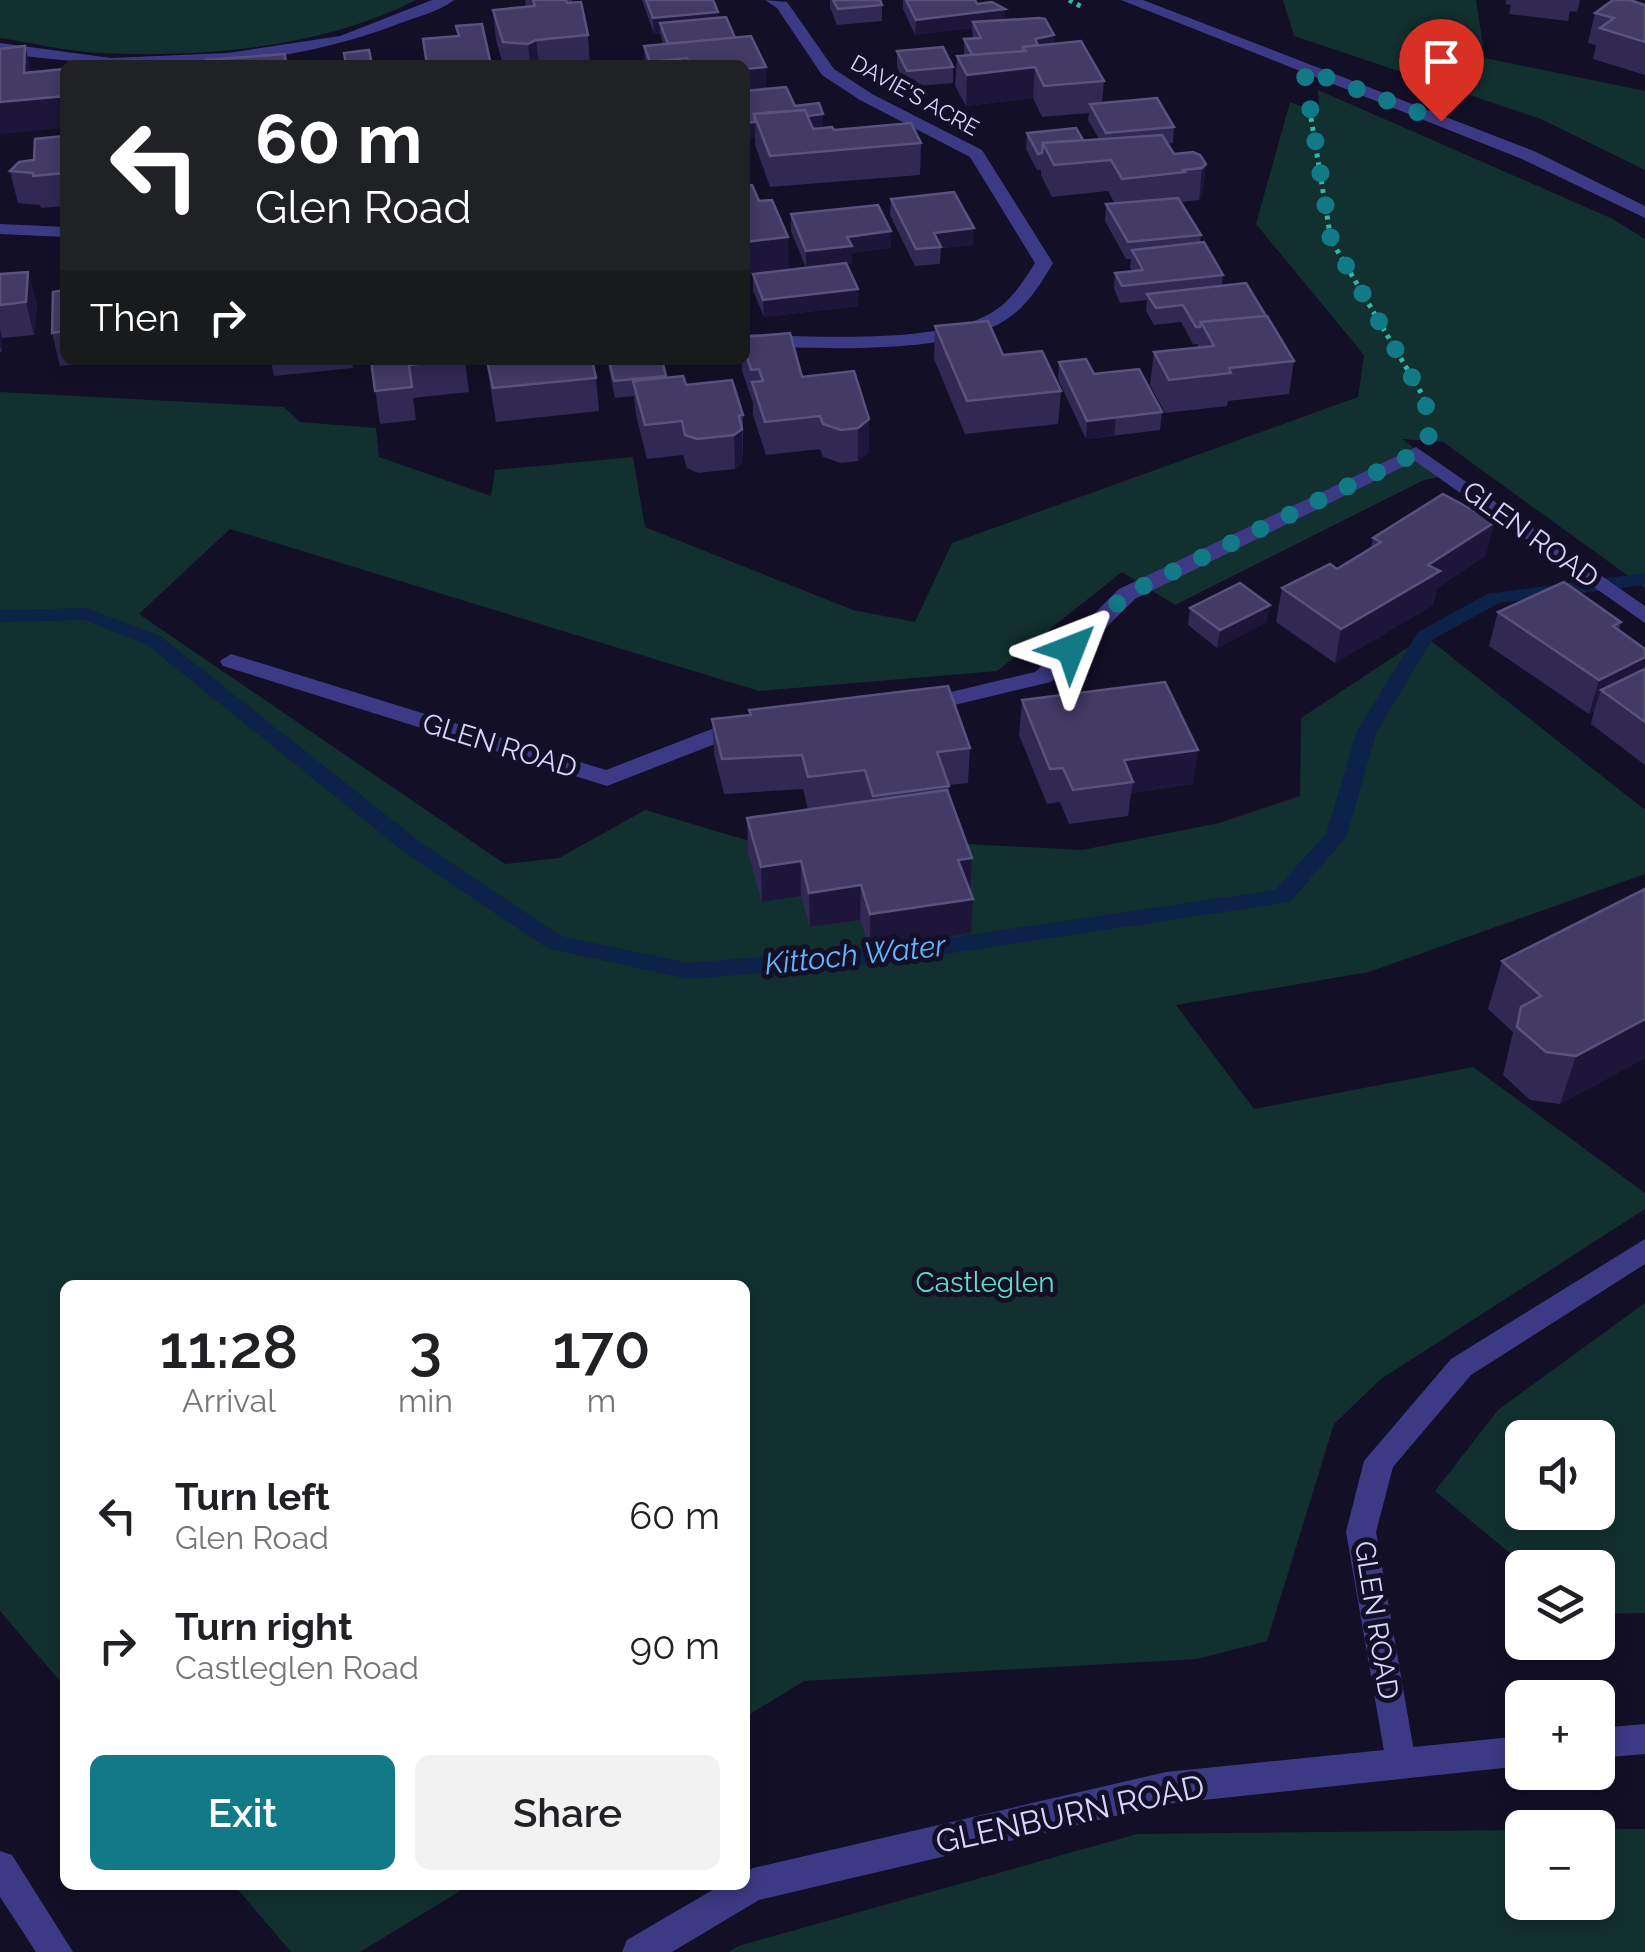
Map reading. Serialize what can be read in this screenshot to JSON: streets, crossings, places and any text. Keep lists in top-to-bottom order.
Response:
{
  "streets": {
    "street": ["DAVIE'S ACRE", "GLEN ROAD", "GLENBURN ROAD"]
  },
  "crossings": [
    ["GLEN ROAD", "GLENBURN ROAD"]
  ],
  "water": ["Kittoch Water"],
  "parks": ["Castleglen"],
  "page": {
    "turn": ["60 m", "Glen Road"],
    "then": "Then",
    "eta": [
      "11:28",
      "Arrival",
      "3",
      "min",
      "170",
      "m"
    ],
    "map_buttons": ["+", "−"],
    "list": [
      {
        "name": "Turn left",
        "note": "Glen Road",
        "value": "60 m"
      },
      {
        "name": "Turn right",
        "note": "Castleglen Road",
        "value": "90 m"
      }
    ],
    "buttons": ["Exit", "Share"]
  }
}
